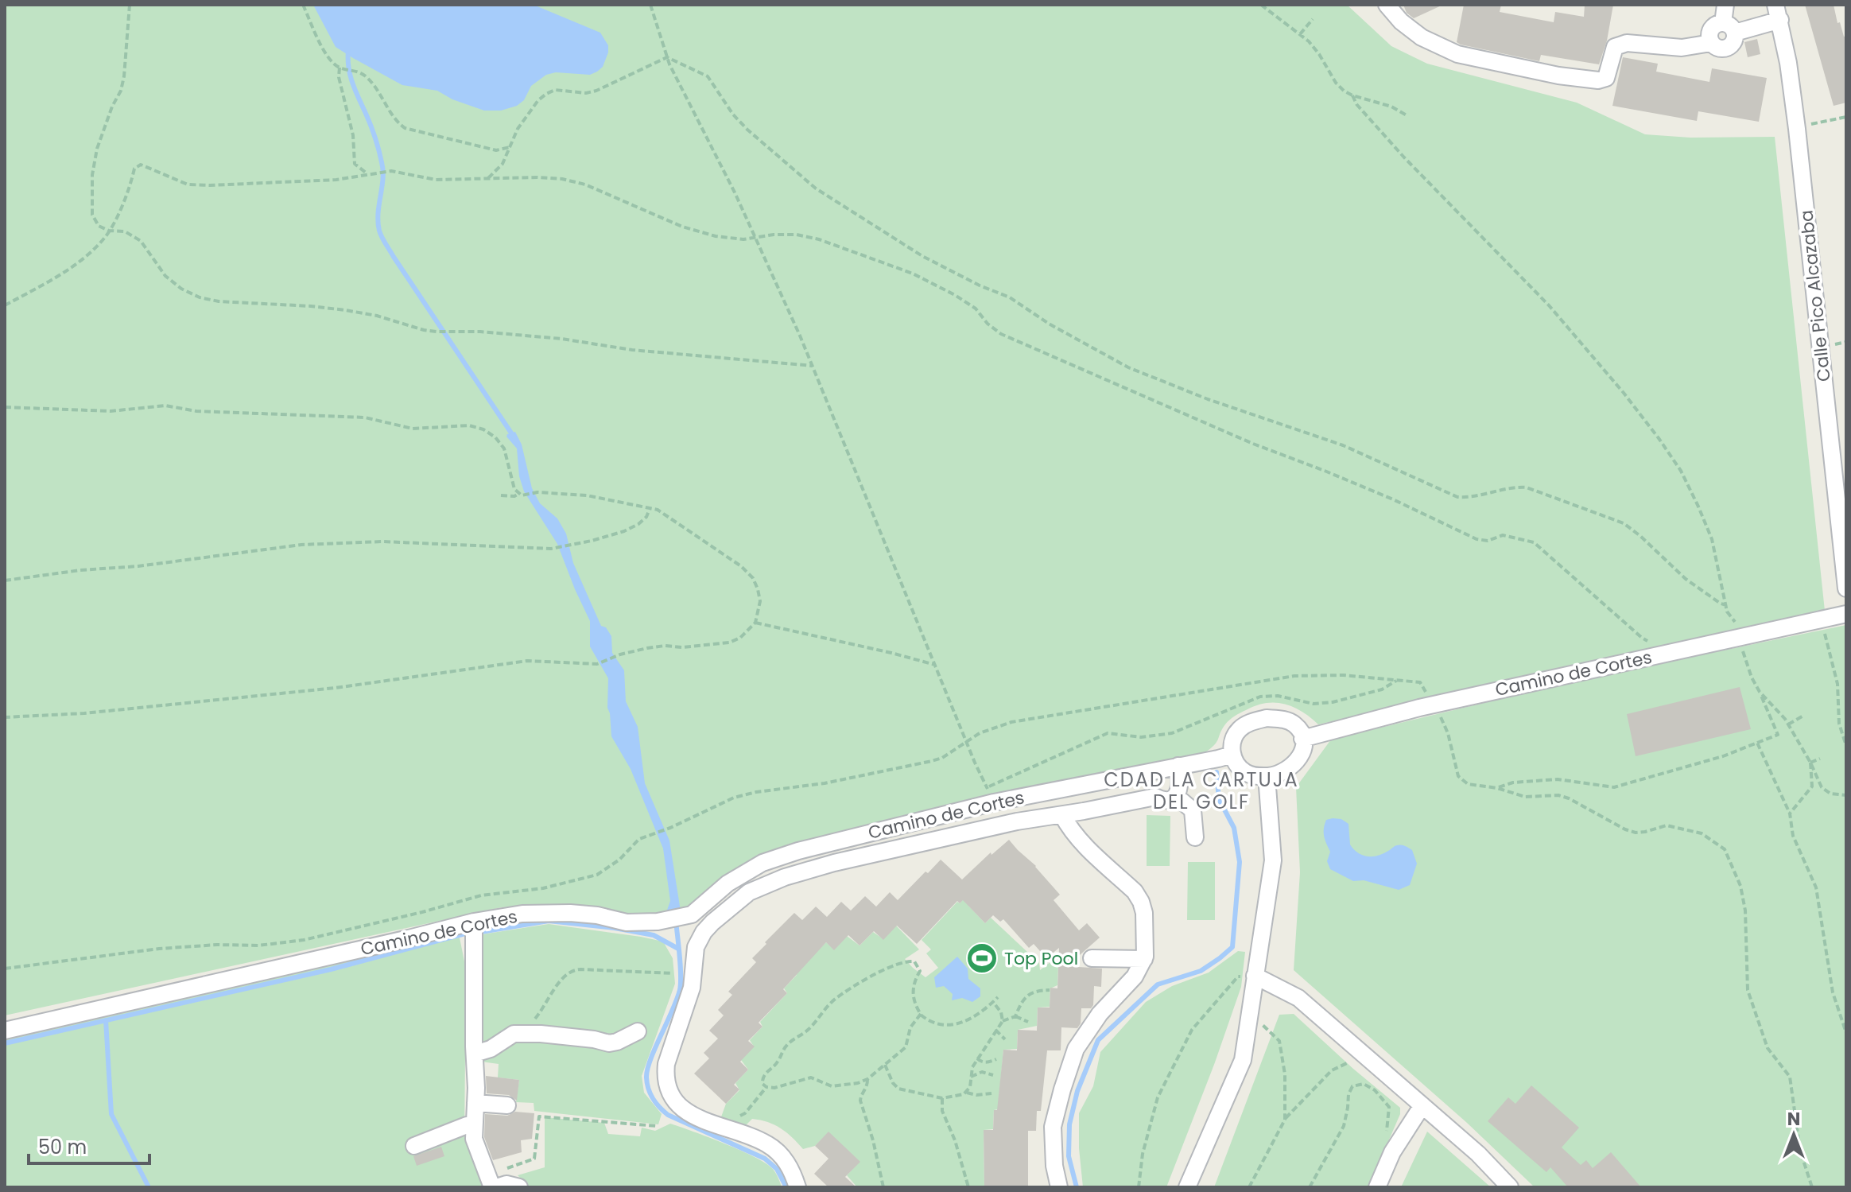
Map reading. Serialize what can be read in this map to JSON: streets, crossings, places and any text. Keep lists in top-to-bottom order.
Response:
{
  "streets": {
    "street": ["Calle Pico Alcazaba", "Camino de Cortes"]
  },
  "districts": ["CDAD LA CARTUJA DEL GOLF"],
  "places": {
    "sports": ["Top Pool"]
  },
  "scale_bar": "50 m",
  "north": "top"
}
